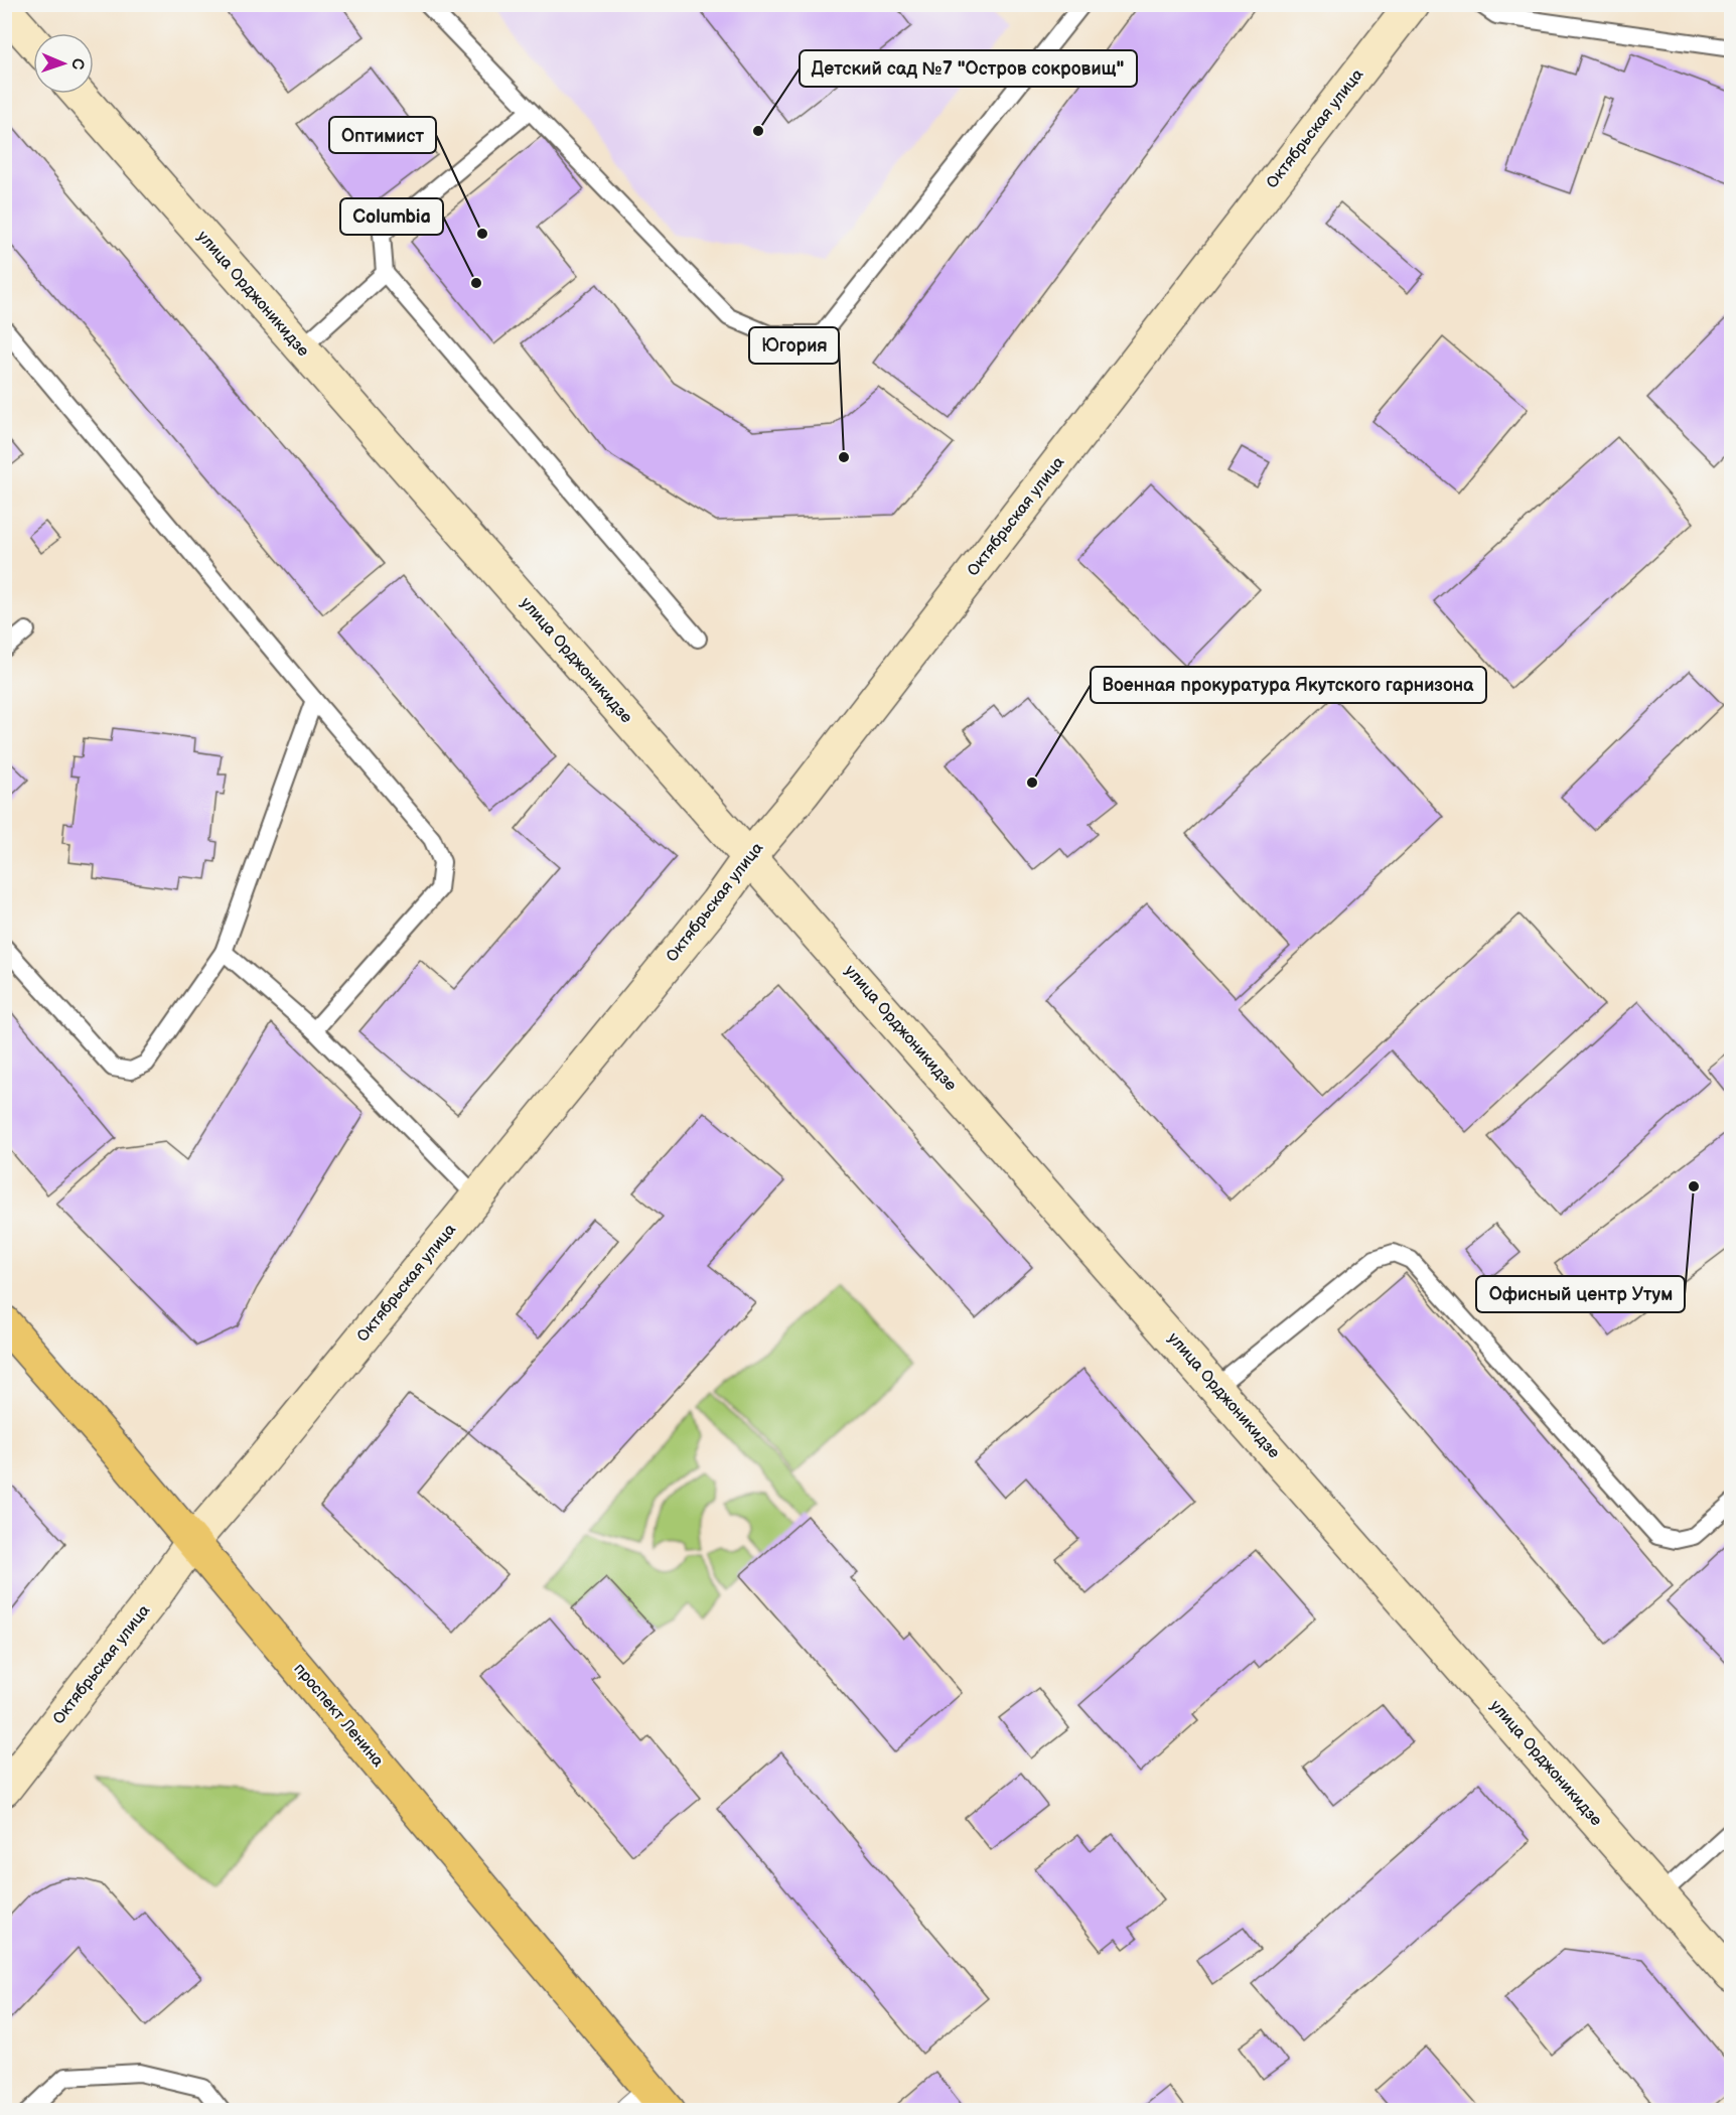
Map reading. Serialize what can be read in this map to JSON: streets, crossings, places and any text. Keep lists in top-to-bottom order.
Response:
{
  "streets": {
    "main road": ["проспект Ленина"],
    "street": ["Октябрьская улица", "улица Орджоникидзе"]
  },
  "crossings": [
    ["Октябрьская улица", "улица Орджоникидзе"],
    ["Октябрьская улица", "проспект Ленина"]
  ],
  "places": [
    "Детский сад №7 \"Остров сокровищ\"",
    "Оптимист",
    "Columbia",
    "Югория",
    "Военная прокуратура Якутского гарнизона",
    "Офисный центр Утум"
  ],
  "north": "right"
}
